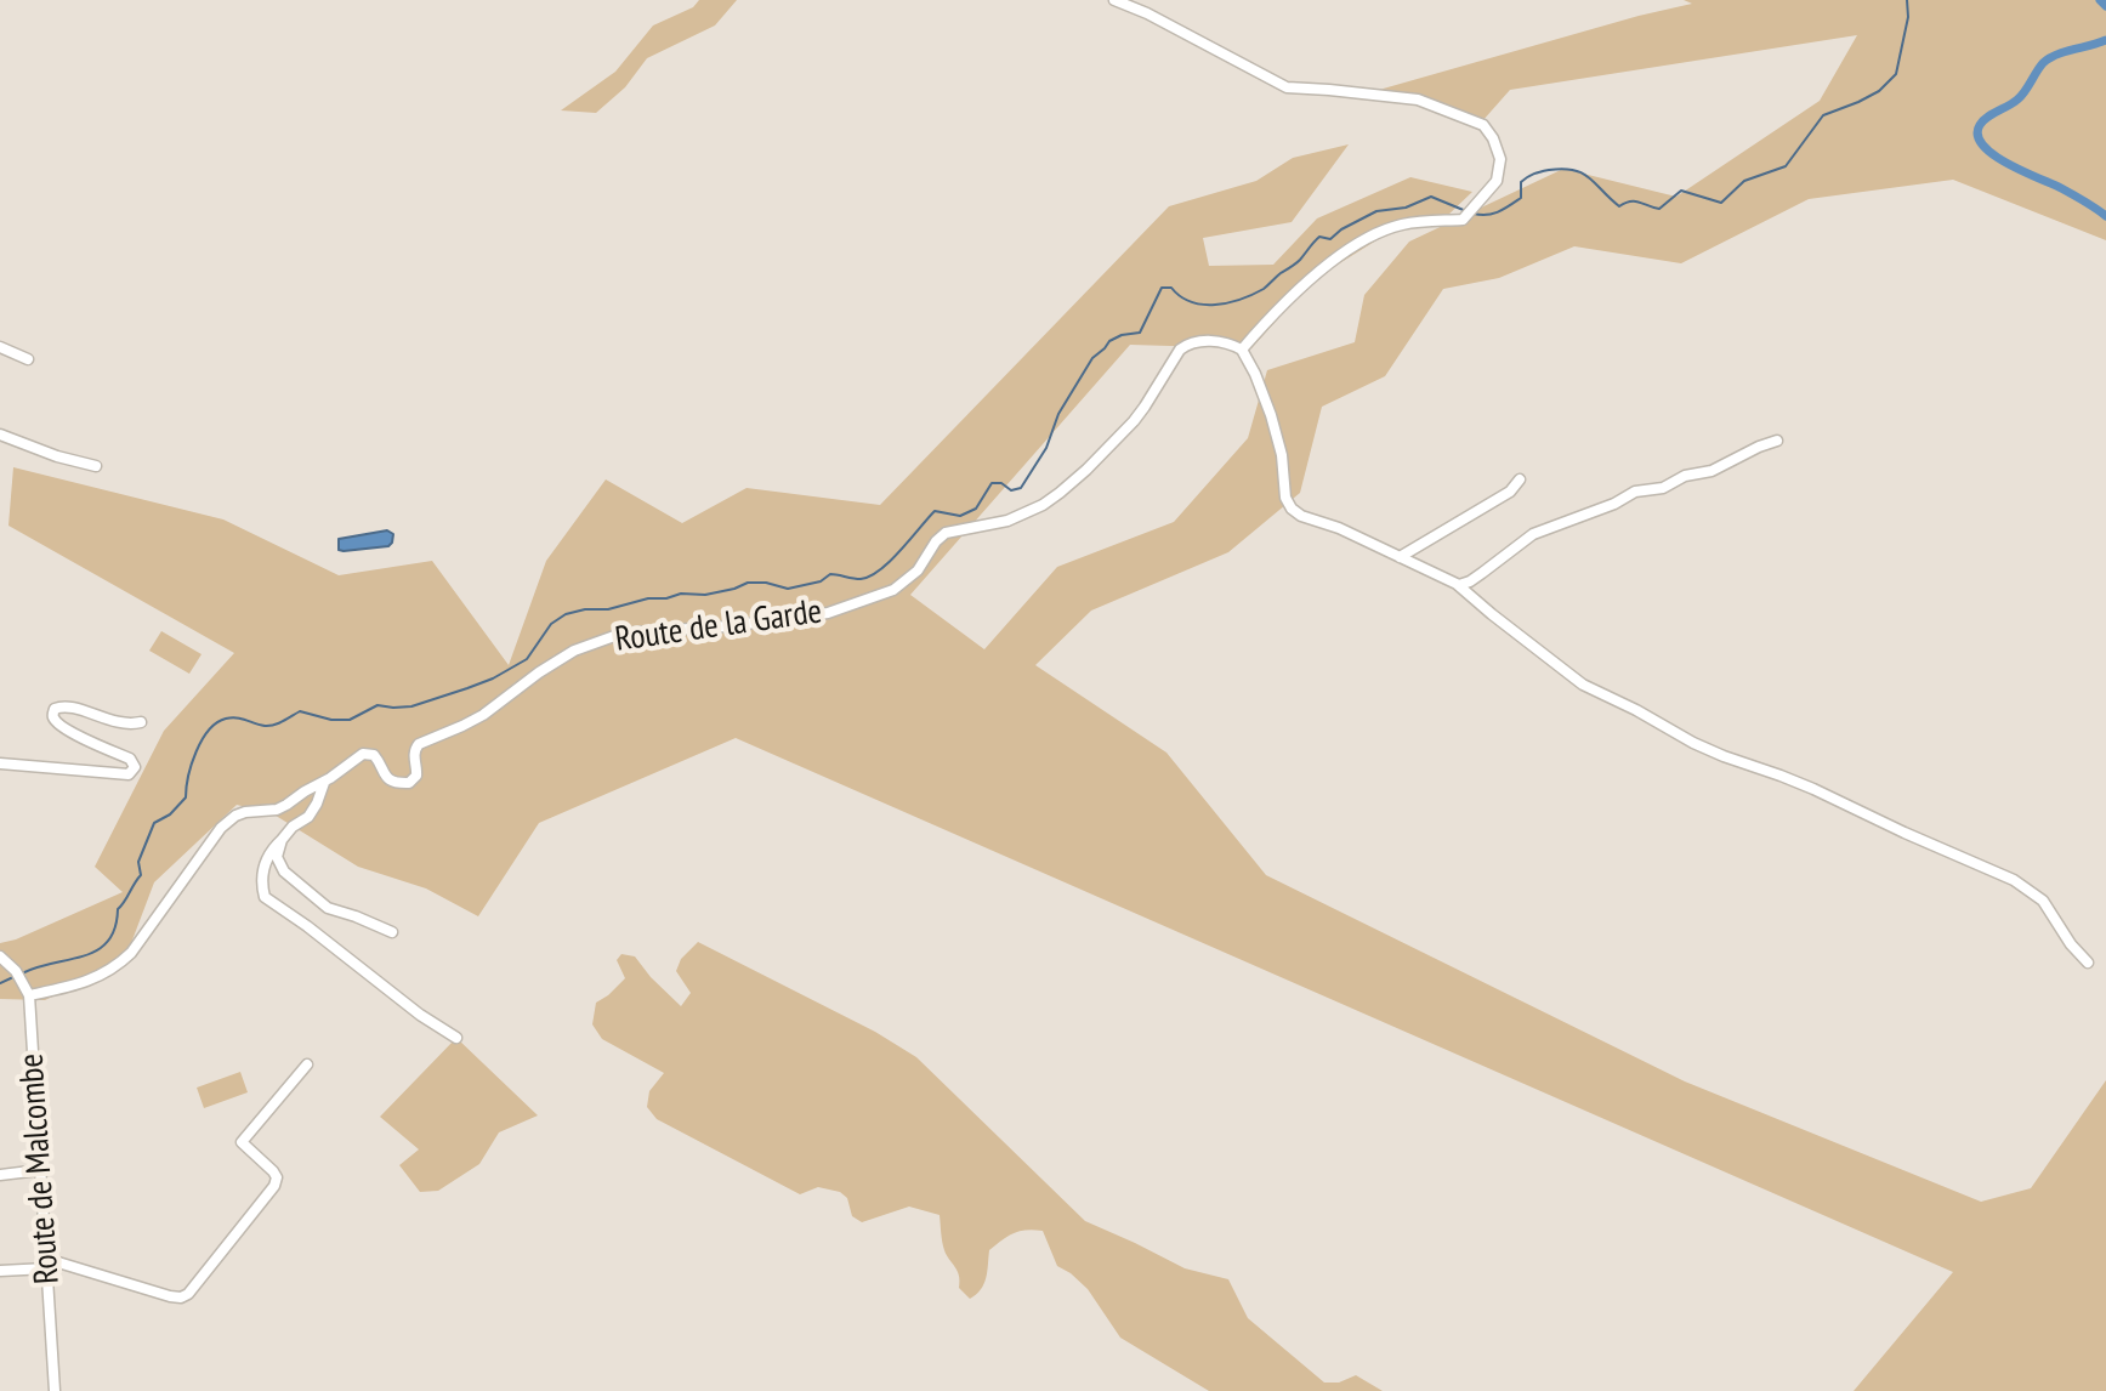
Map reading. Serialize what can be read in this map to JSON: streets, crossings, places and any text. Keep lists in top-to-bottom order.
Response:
{
  "streets": {
    "street": ["Route de la Garde", "Route de Malcombe"]
  },
  "crossings": [
    ["Route de la Garde", "Route de Malcombe"]
  ]
}
